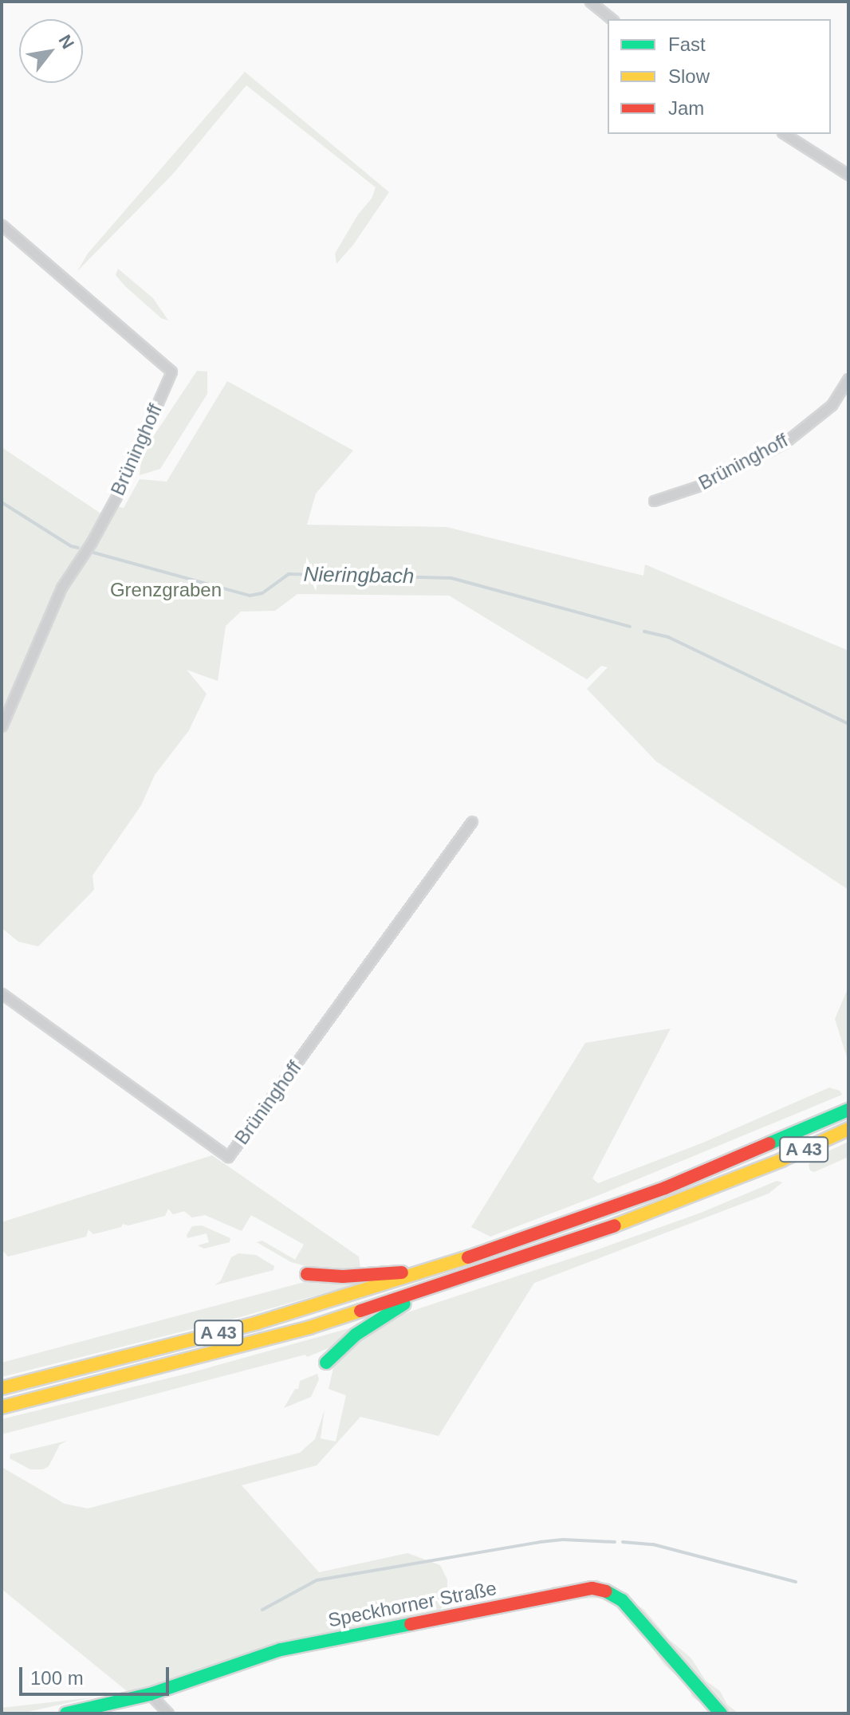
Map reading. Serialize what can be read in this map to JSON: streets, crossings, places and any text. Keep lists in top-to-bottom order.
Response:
{
  "streets": {
    "main road": ["A 43", "Speckhorner Straße"],
    "street": ["Brüninghoff"]
  },
  "water": ["Nieringbach"],
  "parks": ["Grenzgraben"],
  "legend": ["Fast", "Slow", "Jam"],
  "scale_bar": "100 m",
  "north": "top right"
}
